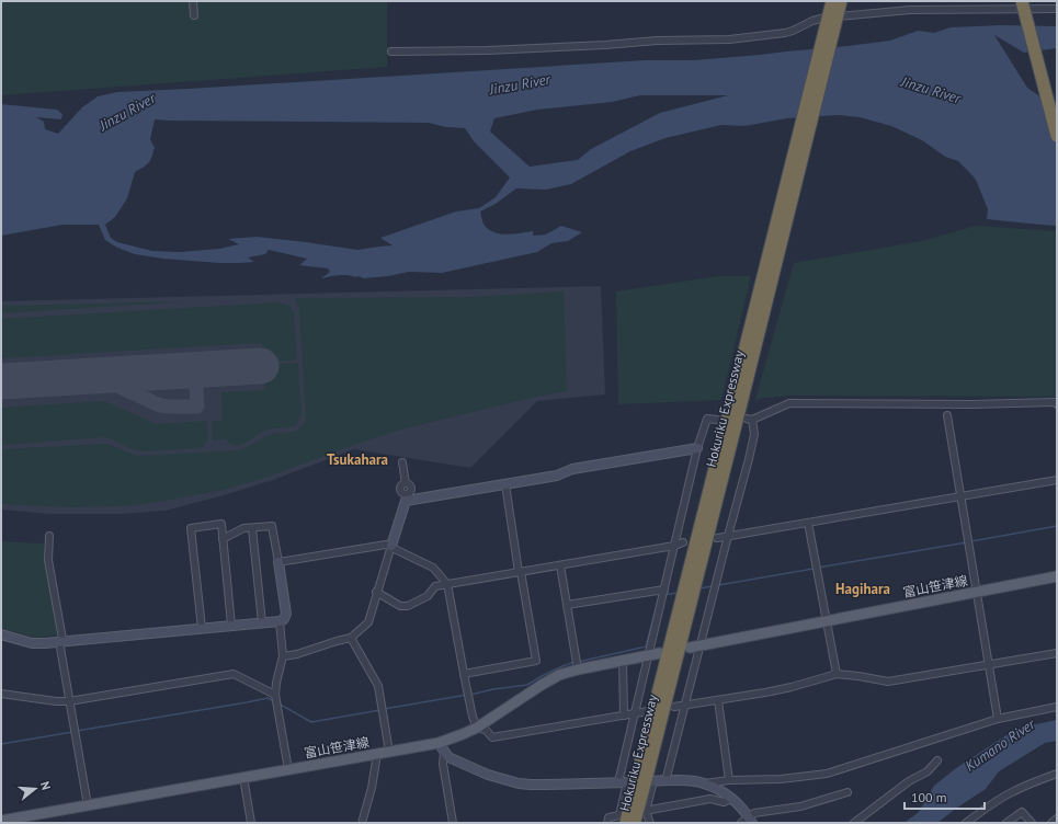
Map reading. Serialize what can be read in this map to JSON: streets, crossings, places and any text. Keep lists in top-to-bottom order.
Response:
{
  "streets": {
    "highway": ["Hokuriku Expressway"],
    "main road": ["富山笹津線"]
  },
  "districts": ["Tsukahara", "Hagihara"],
  "water": ["Jinzu River", "Kumano River"],
  "scale_bar": "100 m",
  "north": "right"
}
